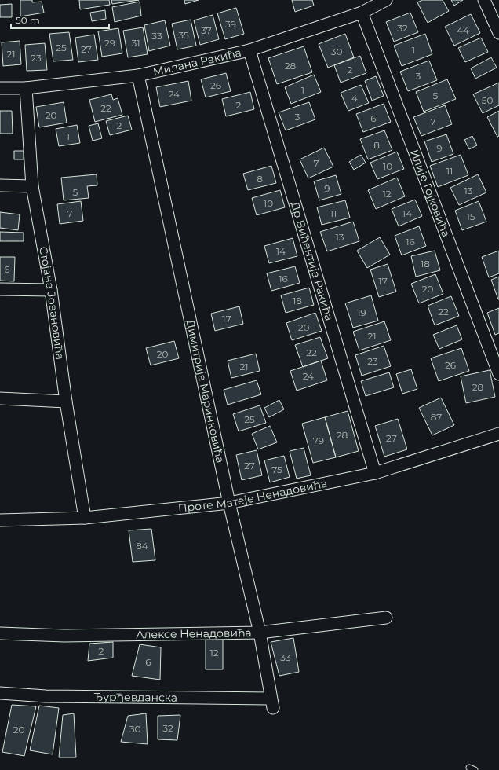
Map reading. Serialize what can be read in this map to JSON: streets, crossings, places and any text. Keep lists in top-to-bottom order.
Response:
{
  "streets": {
    "street": [
      "Милана Ракића",
      "Илије Гојковића",
      "Др Вићентија Ракића",
      "Стојана Јовановића",
      "Димитрија Маринковића",
      "Проте Матеје Ненадовића",
      "Алексе Ненадовића",
      "Ђурђевданска"
    ]
  },
  "crossings": [
    ["Милана Ракића", "Илије Гојковића"],
    ["Милана Ракића", "Др Вићентија Ракића"],
    ["Милана Ракића", "Стојана Јовановића"],
    ["Милана Ракића", "Димитрија Маринковића"],
    ["Др Вићентија Ракића", "Проте Матеје Ненадовића"],
    ["Стојана Јовановића", "Проте Матеје Ненадовића"],
    ["Димитрија Маринковића", "Проте Матеје Ненадовића"],
    ["Димитрија Маринковића", "Алексе Ненадовића"],
    ["Димитрија Маринковића", "Ђурђевданска"]
  ],
  "house_numbers": [
    "39",
    "32",
    "37",
    "44",
    "35",
    "33",
    "29",
    "31",
    "25",
    "27",
    "1",
    "30",
    "21",
    "23",
    "28",
    "2",
    "3",
    "26",
    "1",
    "24",
    "5",
    "4",
    "50",
    "2",
    "22",
    "20",
    "3",
    "6",
    "7",
    "2",
    "1",
    "8",
    "9",
    "7",
    "10",
    "11",
    "8",
    "9",
    "13",
    "5",
    "12",
    "10",
    "7",
    "11",
    "14",
    "15",
    "13",
    "16",
    "14",
    "18",
    "6",
    "16",
    "17",
    "20",
    "18",
    "22",
    "19",
    "17",
    "20",
    "21",
    "22",
    "20",
    "23",
    "26",
    "21",
    "24",
    "28",
    "87",
    "25",
    "28",
    "27",
    "79",
    "27",
    "75",
    "84",
    "2",
    "12",
    "33",
    "6",
    "32",
    "30",
    "20"
  ],
  "scale_bar": "50 m"
}
